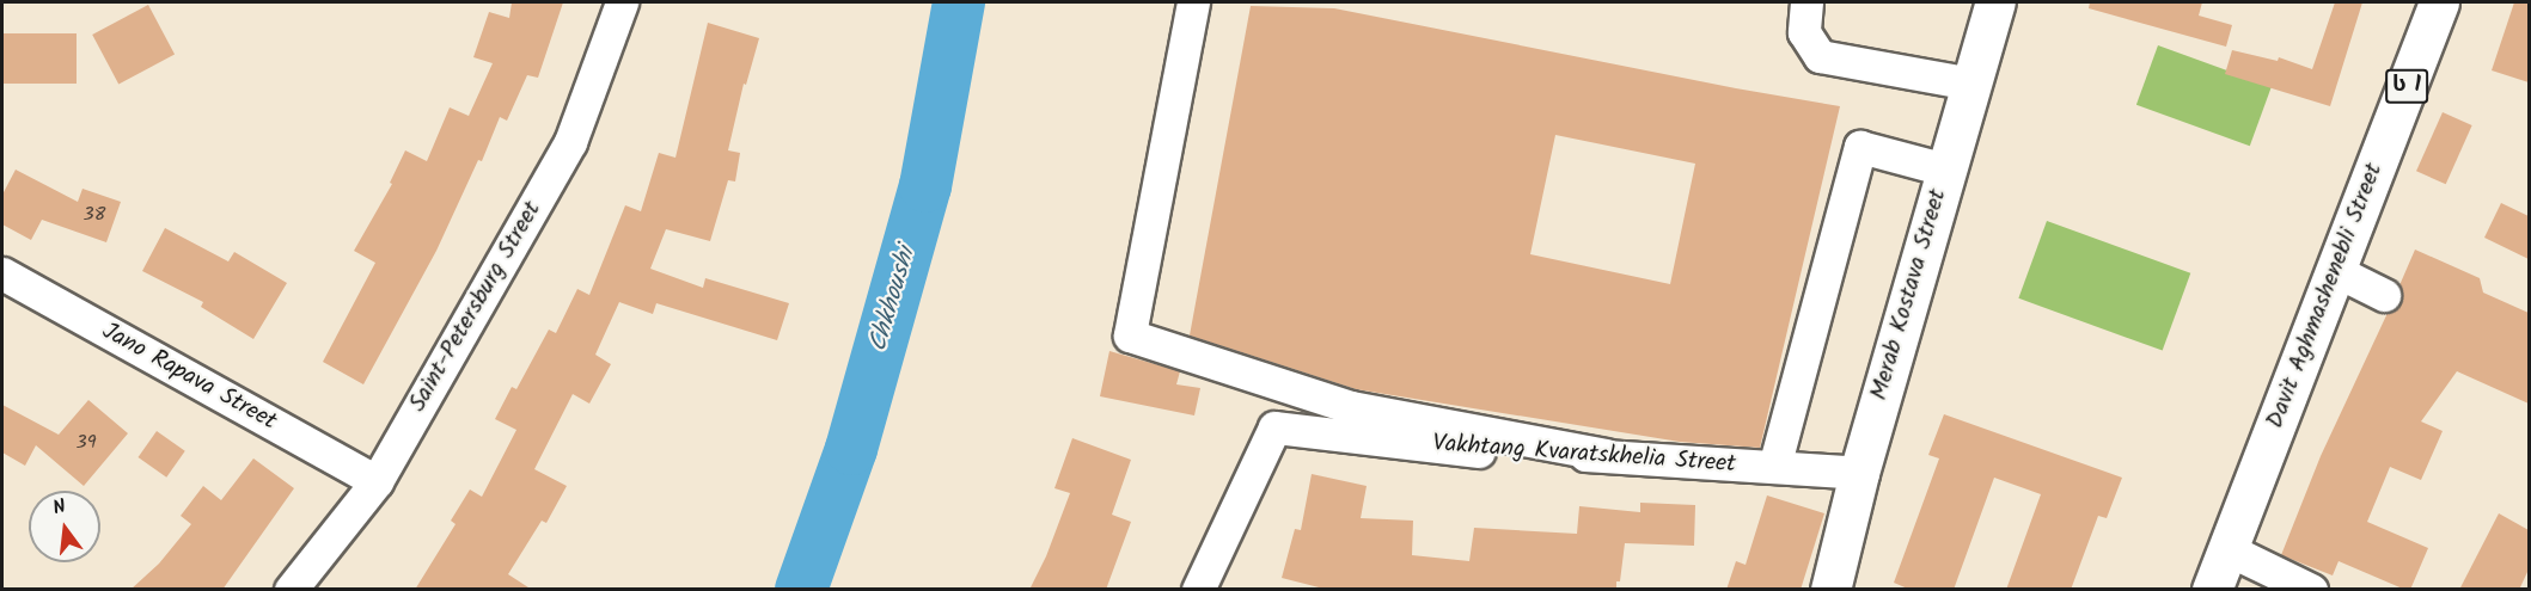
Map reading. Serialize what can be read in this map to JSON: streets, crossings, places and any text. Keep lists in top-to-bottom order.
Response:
{
  "streets": {
    "main road": ["ს 1", "Merab Kostava Street", "Davit Aghmashenebli Street"],
    "street": ["Saint-Petersburg Street", "Jano Rapava Street", "Vakhtang Kvaratskhelia Street"]
  },
  "crossings": [
    ["Merab Kostava Street", "Vakhtang Kvaratskhelia Street"],
    ["Saint-Petersburg Street", "Jano Rapava Street"]
  ],
  "water": ["Chkhoushi"],
  "house_numbers": ["38", "39"],
  "north": "top"
}
